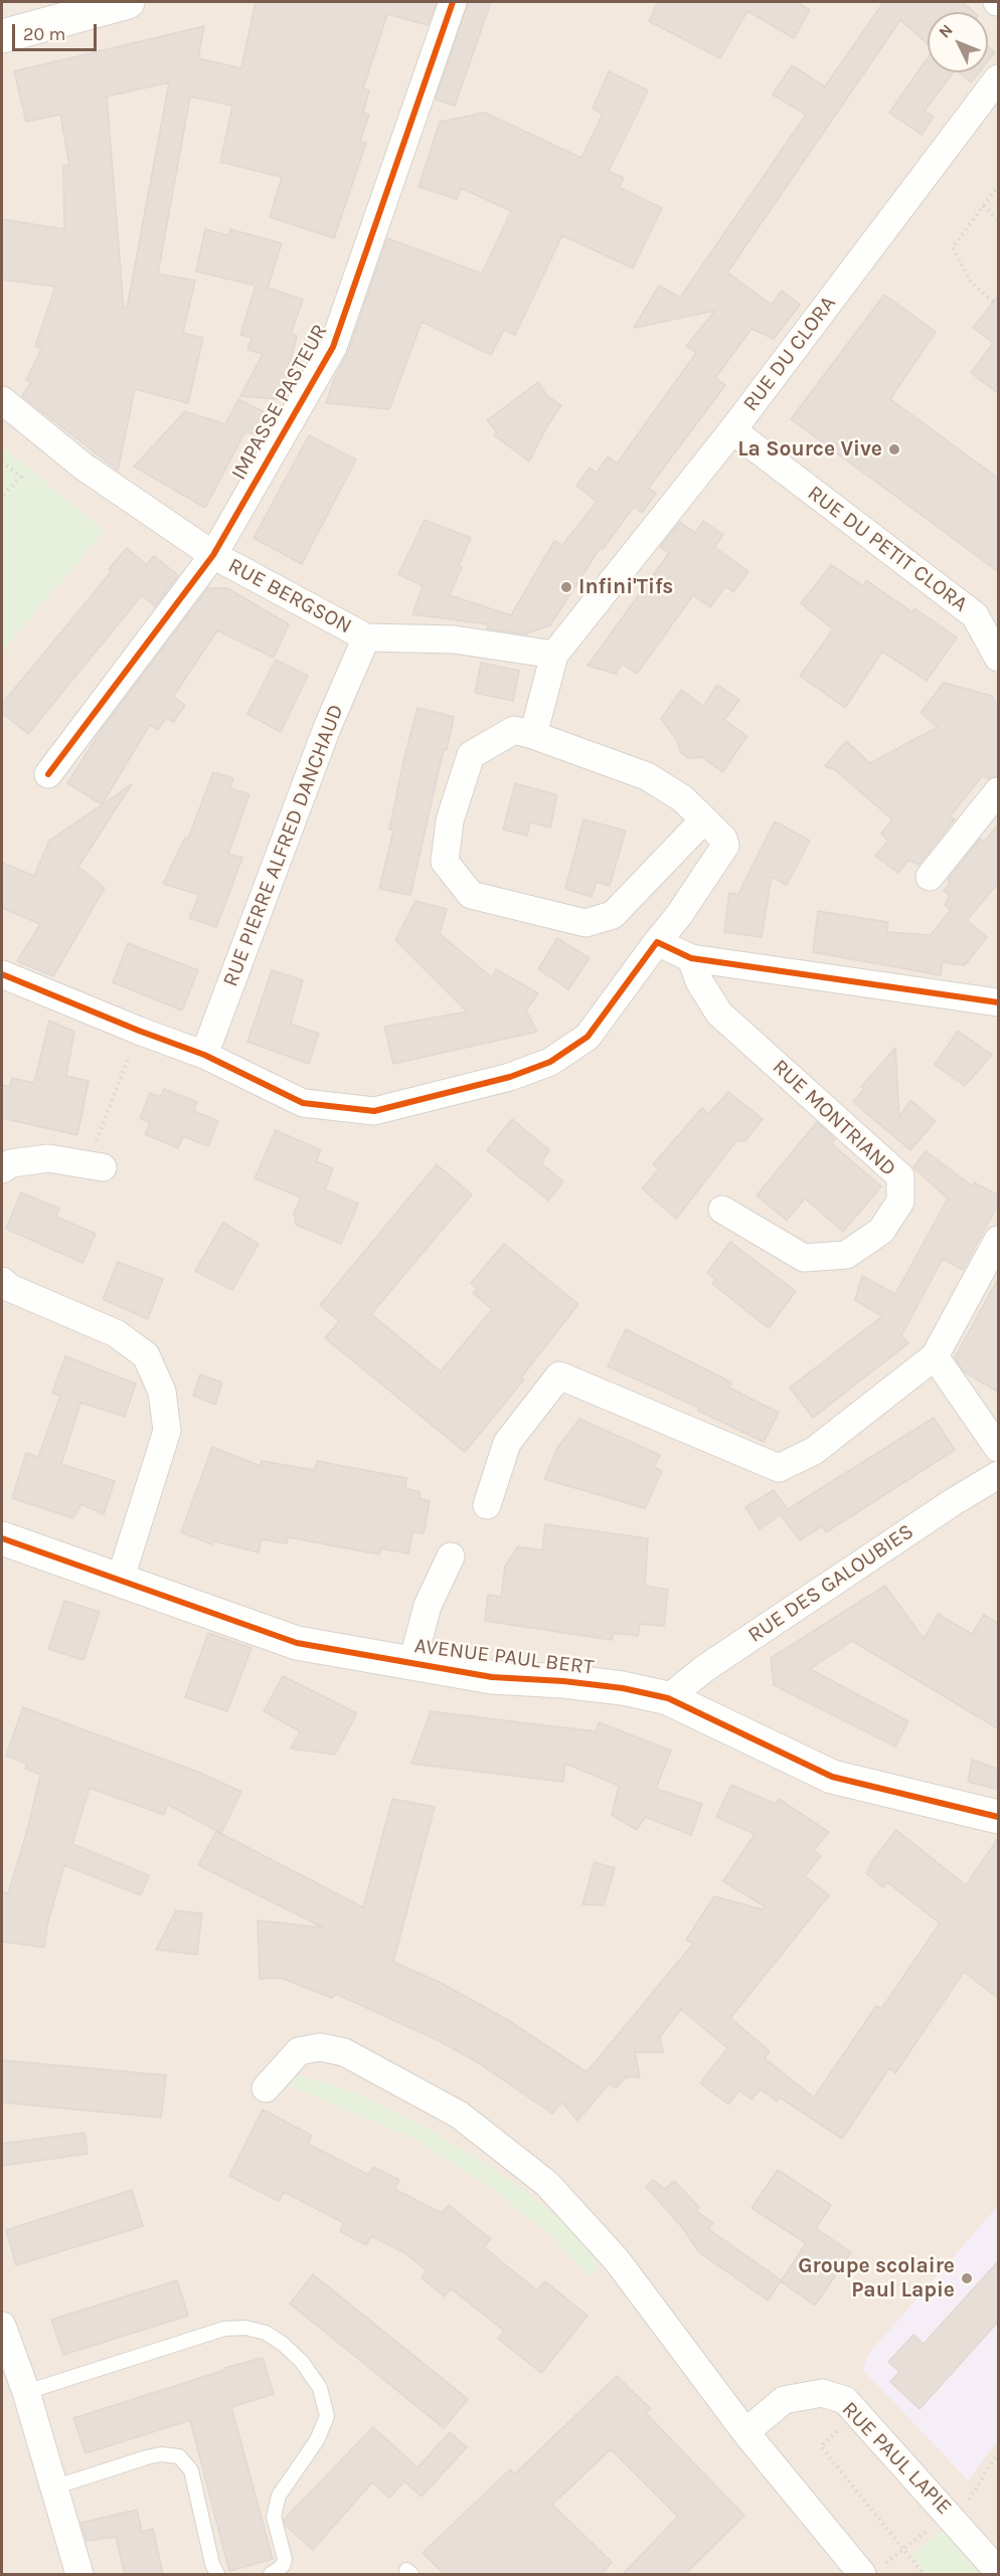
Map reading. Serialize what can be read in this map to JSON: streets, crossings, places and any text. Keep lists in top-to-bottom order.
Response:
{
  "streets": {
    "street": [
      "RUE DU CLORA",
      "IMPASSE PASTEUR",
      "RUE DU PETIT CLORA",
      "RUE BERGSON",
      "RUE PIERRE ALFRED DANCHAUD",
      "RUE MONTRIAND",
      "RUE DES GALOUBIES",
      "AVENUE PAUL BERT",
      "RUE PAUL LAPIE"
    ]
  },
  "crossings": [
    ["RUE DU CLORA", "RUE DU PETIT CLORA"],
    ["RUE DU CLORA", "RUE BERGSON"],
    ["IMPASSE PASTEUR", "RUE BERGSON"],
    ["RUE BERGSON", "RUE PIERRE ALFRED DANCHAUD"],
    ["RUE DES GALOUBIES", "AVENUE PAUL BERT"]
  ],
  "places": ["La Source Vive", "Infini'Tifs", "Groupe scolaire Paul Lapie"],
  "scale_bar": "20 m",
  "north": "top left"
}
